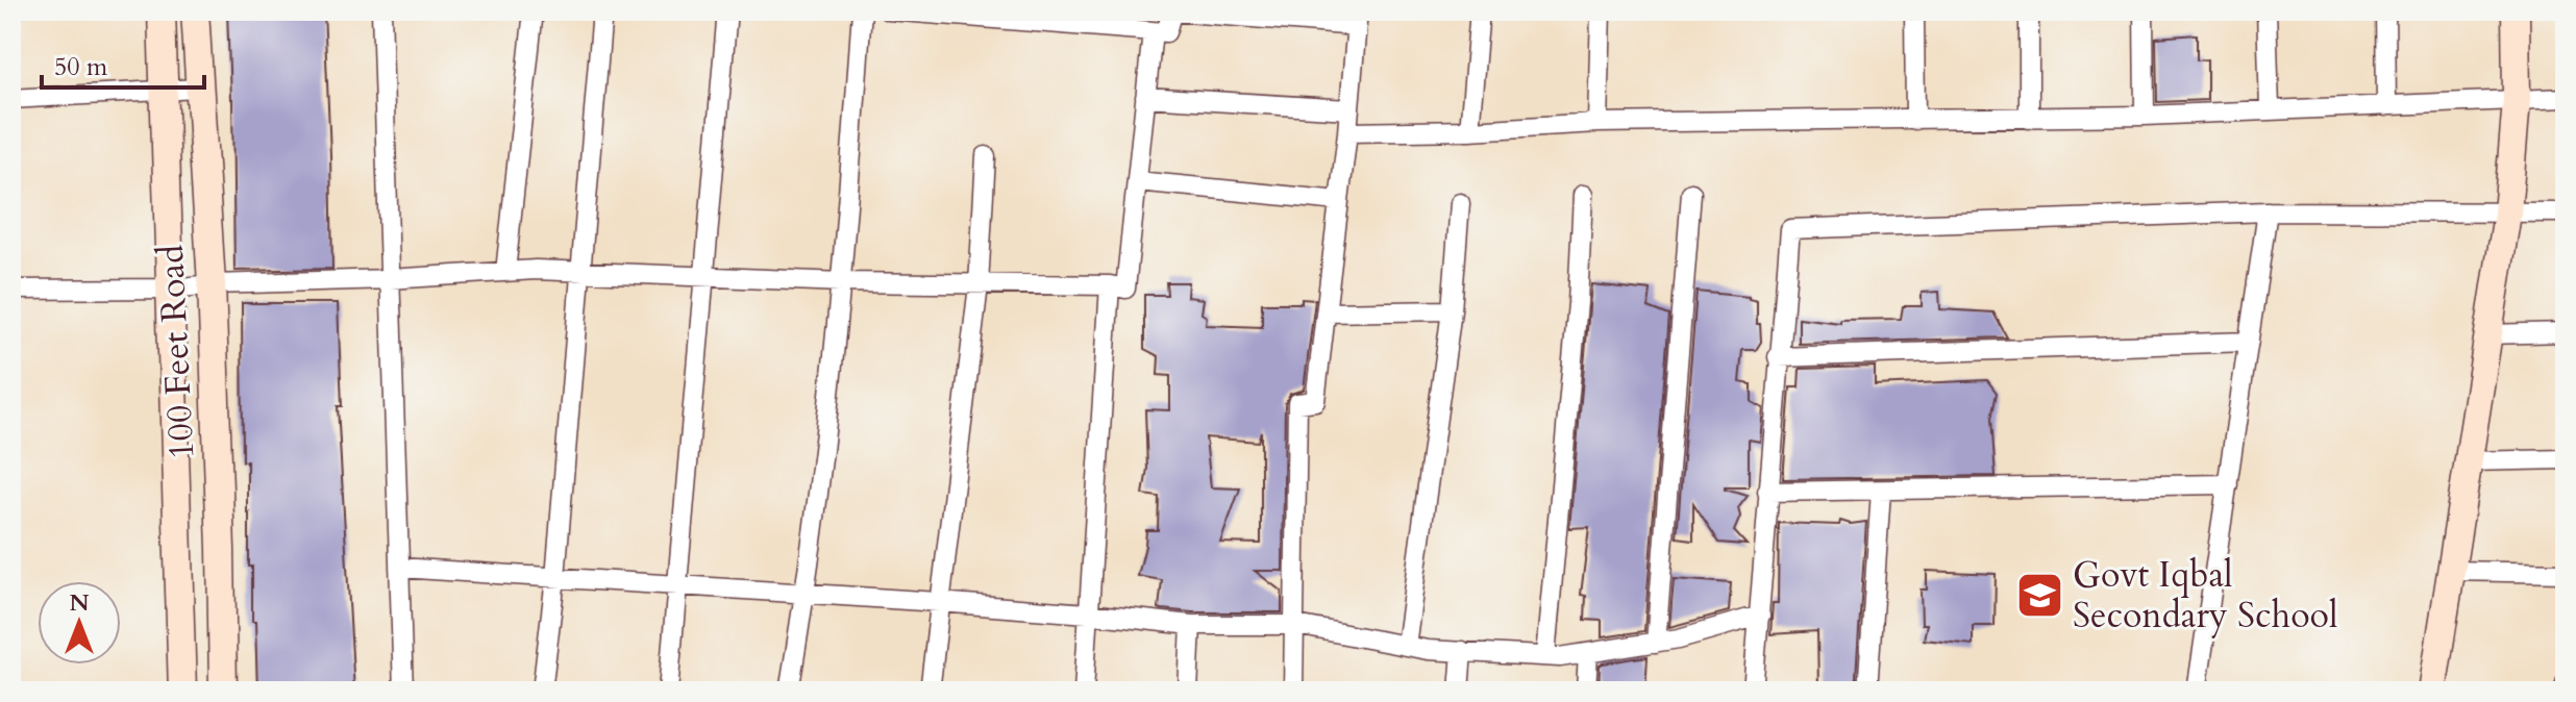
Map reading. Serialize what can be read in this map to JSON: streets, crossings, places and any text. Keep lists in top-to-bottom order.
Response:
{
  "streets": {
    "main road": ["100 Feet Road"]
  },
  "places": {
    "school or university": ["Govt Iqbal Secondary School"]
  },
  "scale_bar": "50 m",
  "north": "top"
}
